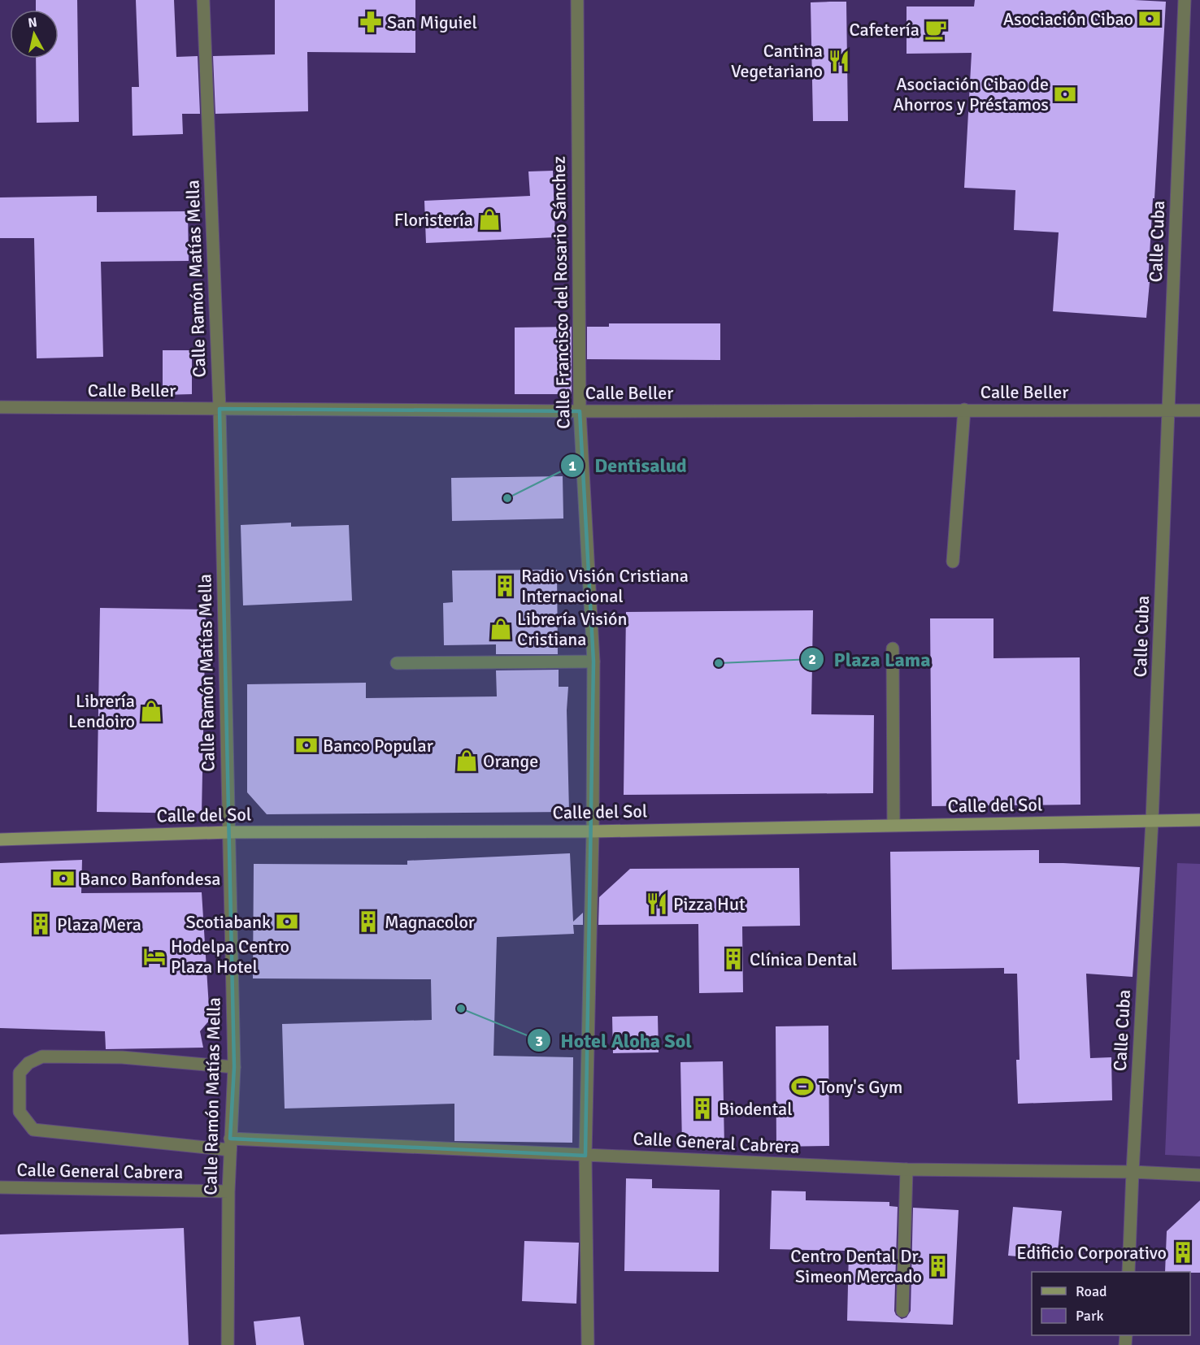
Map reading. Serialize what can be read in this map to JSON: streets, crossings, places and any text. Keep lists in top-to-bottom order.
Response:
{
  "streets": {
    "main road": ["Calle del Sol"],
    "street": [
      "Calle Cuba",
      "Calle Ramón Matías Mella",
      "Calle Francisco del Rosario Sánchez",
      "Calle Beller",
      "Calle General Cabrera"
    ]
  },
  "crossings": [
    ["Calle Cuba", "Calle Beller"],
    ["Calle Cuba", "Calle del Sol"],
    ["Calle Cuba", "Calle General Cabrera"],
    ["Calle Ramón Matías Mella", "Calle Beller"],
    ["Calle Ramón Matías Mella", "Calle del Sol"],
    ["Calle Ramón Matías Mella", "Calle General Cabrera"],
    ["Calle Francisco del Rosario Sánchez", "Calle Beller"],
    ["Calle Francisco del Rosario Sánchez", "Calle del Sol"],
    ["Calle Francisco del Rosario Sánchez", "Calle General Cabrera"]
  ],
  "places": {
    "bank": [
      "Asociación Cibao",
      "Asociación Cibao de Ahorros y Préstamos",
      "Banco Popular",
      "Banco Banfondesa",
      "Scotiabank"
    ],
    "pharmacy": ["San Miguiel"],
    "cafe": ["Cafetería"],
    "restaurant": ["Cantina Vegetariano", "Pizza Hut"],
    "shop": [
      "Floristería",
      "Librería Visión Cristiana",
      "Librería Lendoiro",
      "Orange"
    ],
    "other": ["Dentisalud", "Plaza Lama", "Hotel Aloha Sol"],
    "building": [
      "Radio Visión Cristiana Internacional",
      "Magnacolor",
      "Plaza Mera",
      "Clínica Dental",
      "Biodental",
      "Edificio Corporativo",
      "Centro Dental Dr. Simeon Mercado"
    ],
    "hotel": ["Hodelpa Centro Plaza Hotel"],
    "sports": ["Tony's Gym"]
  },
  "legend": ["Road", "Park"],
  "north": "top"
}
